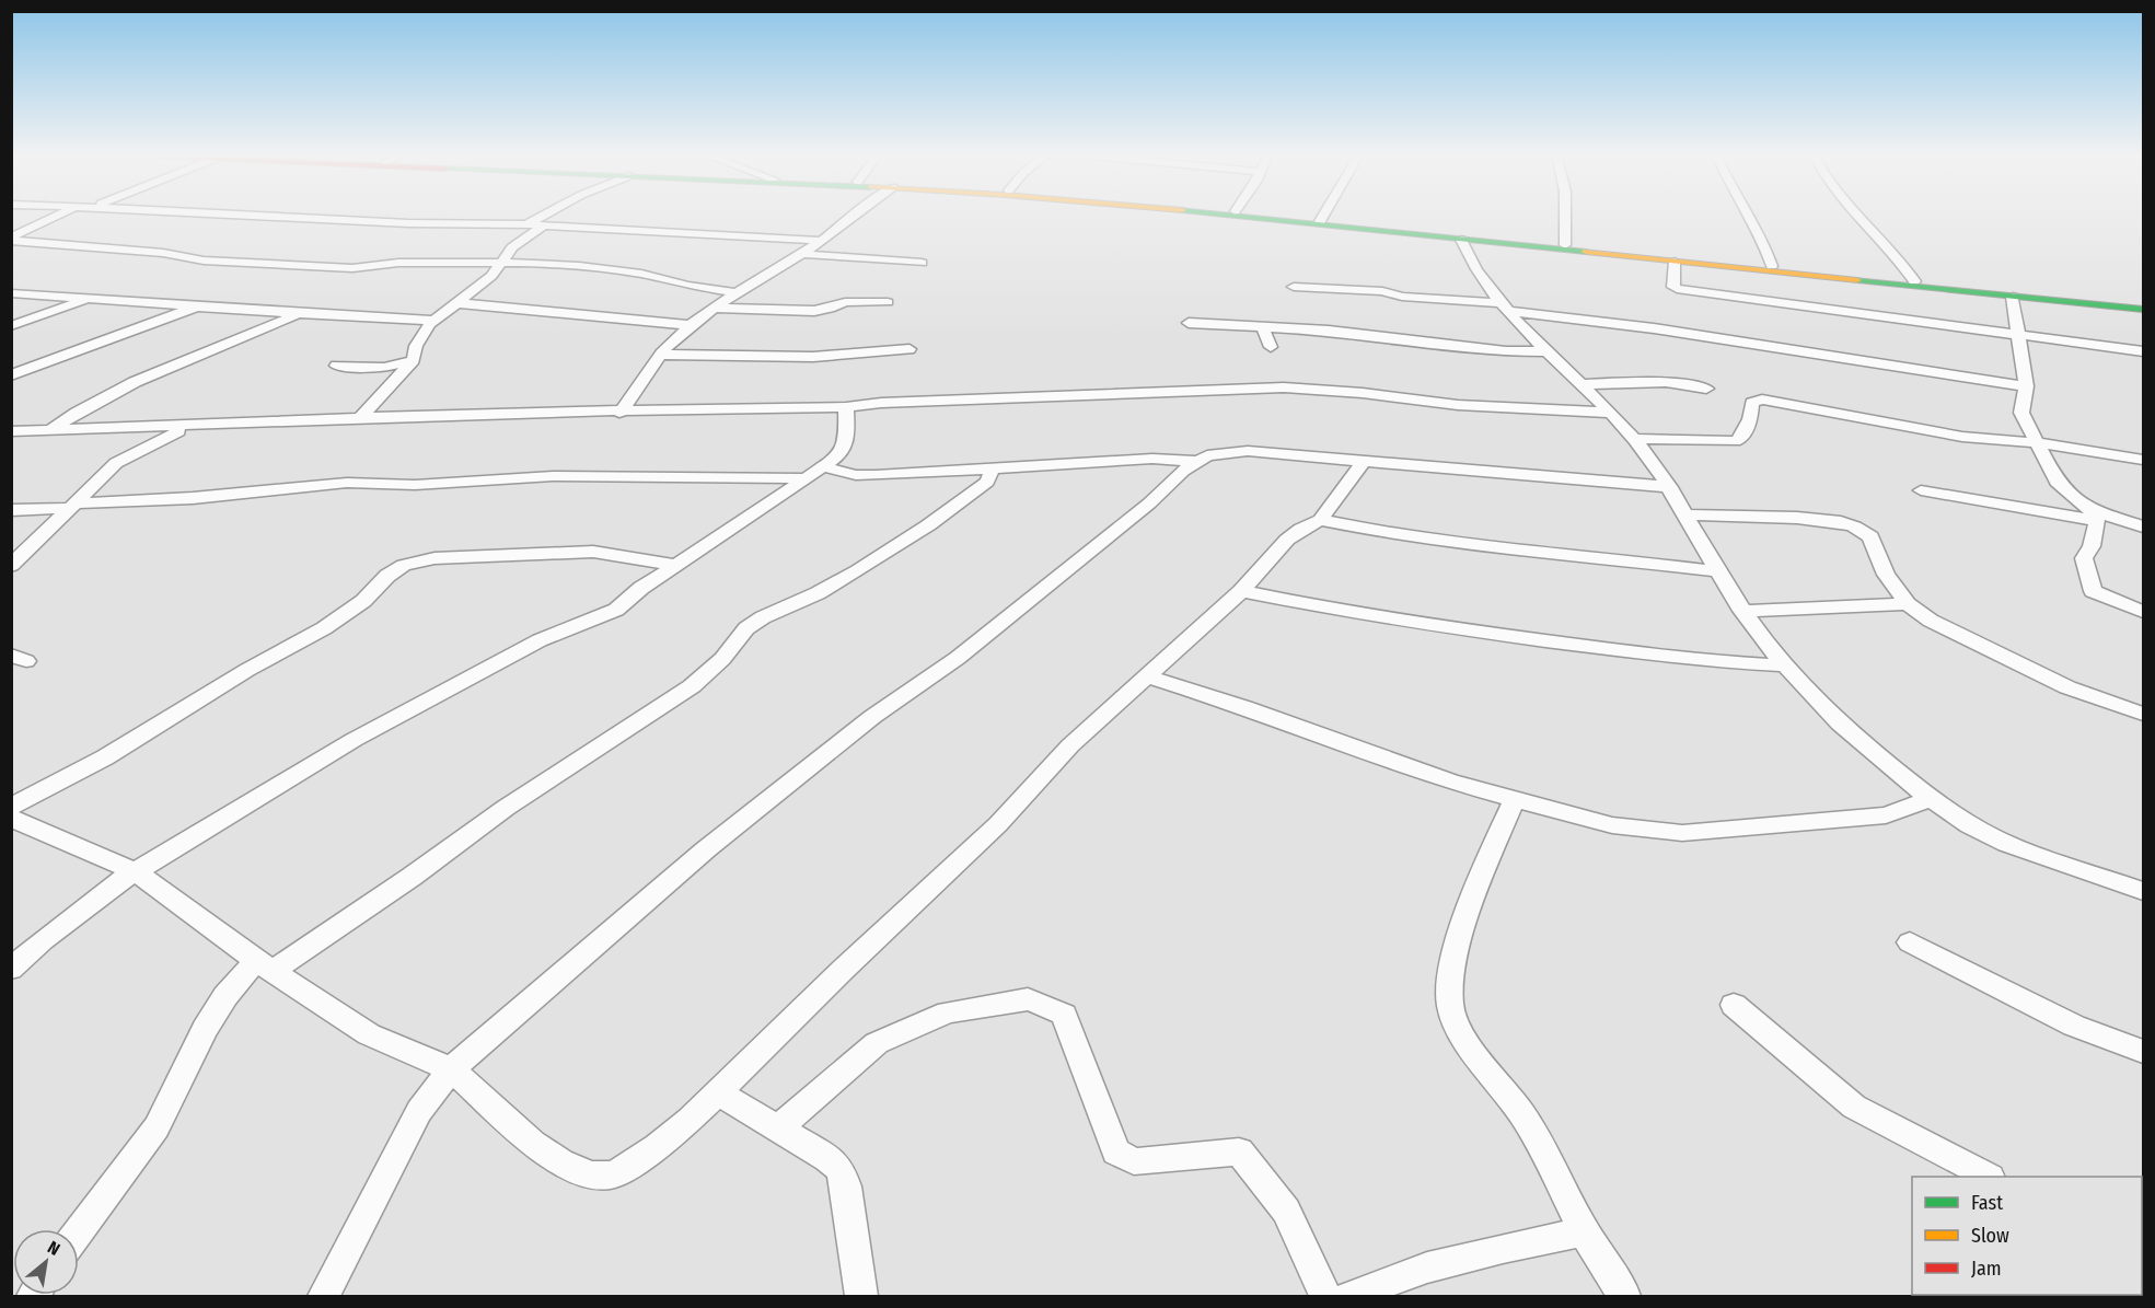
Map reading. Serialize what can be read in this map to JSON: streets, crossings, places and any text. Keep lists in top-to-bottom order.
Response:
{
  "legend": ["Fast", "Slow", "Jam"],
  "north": "top right"
}
